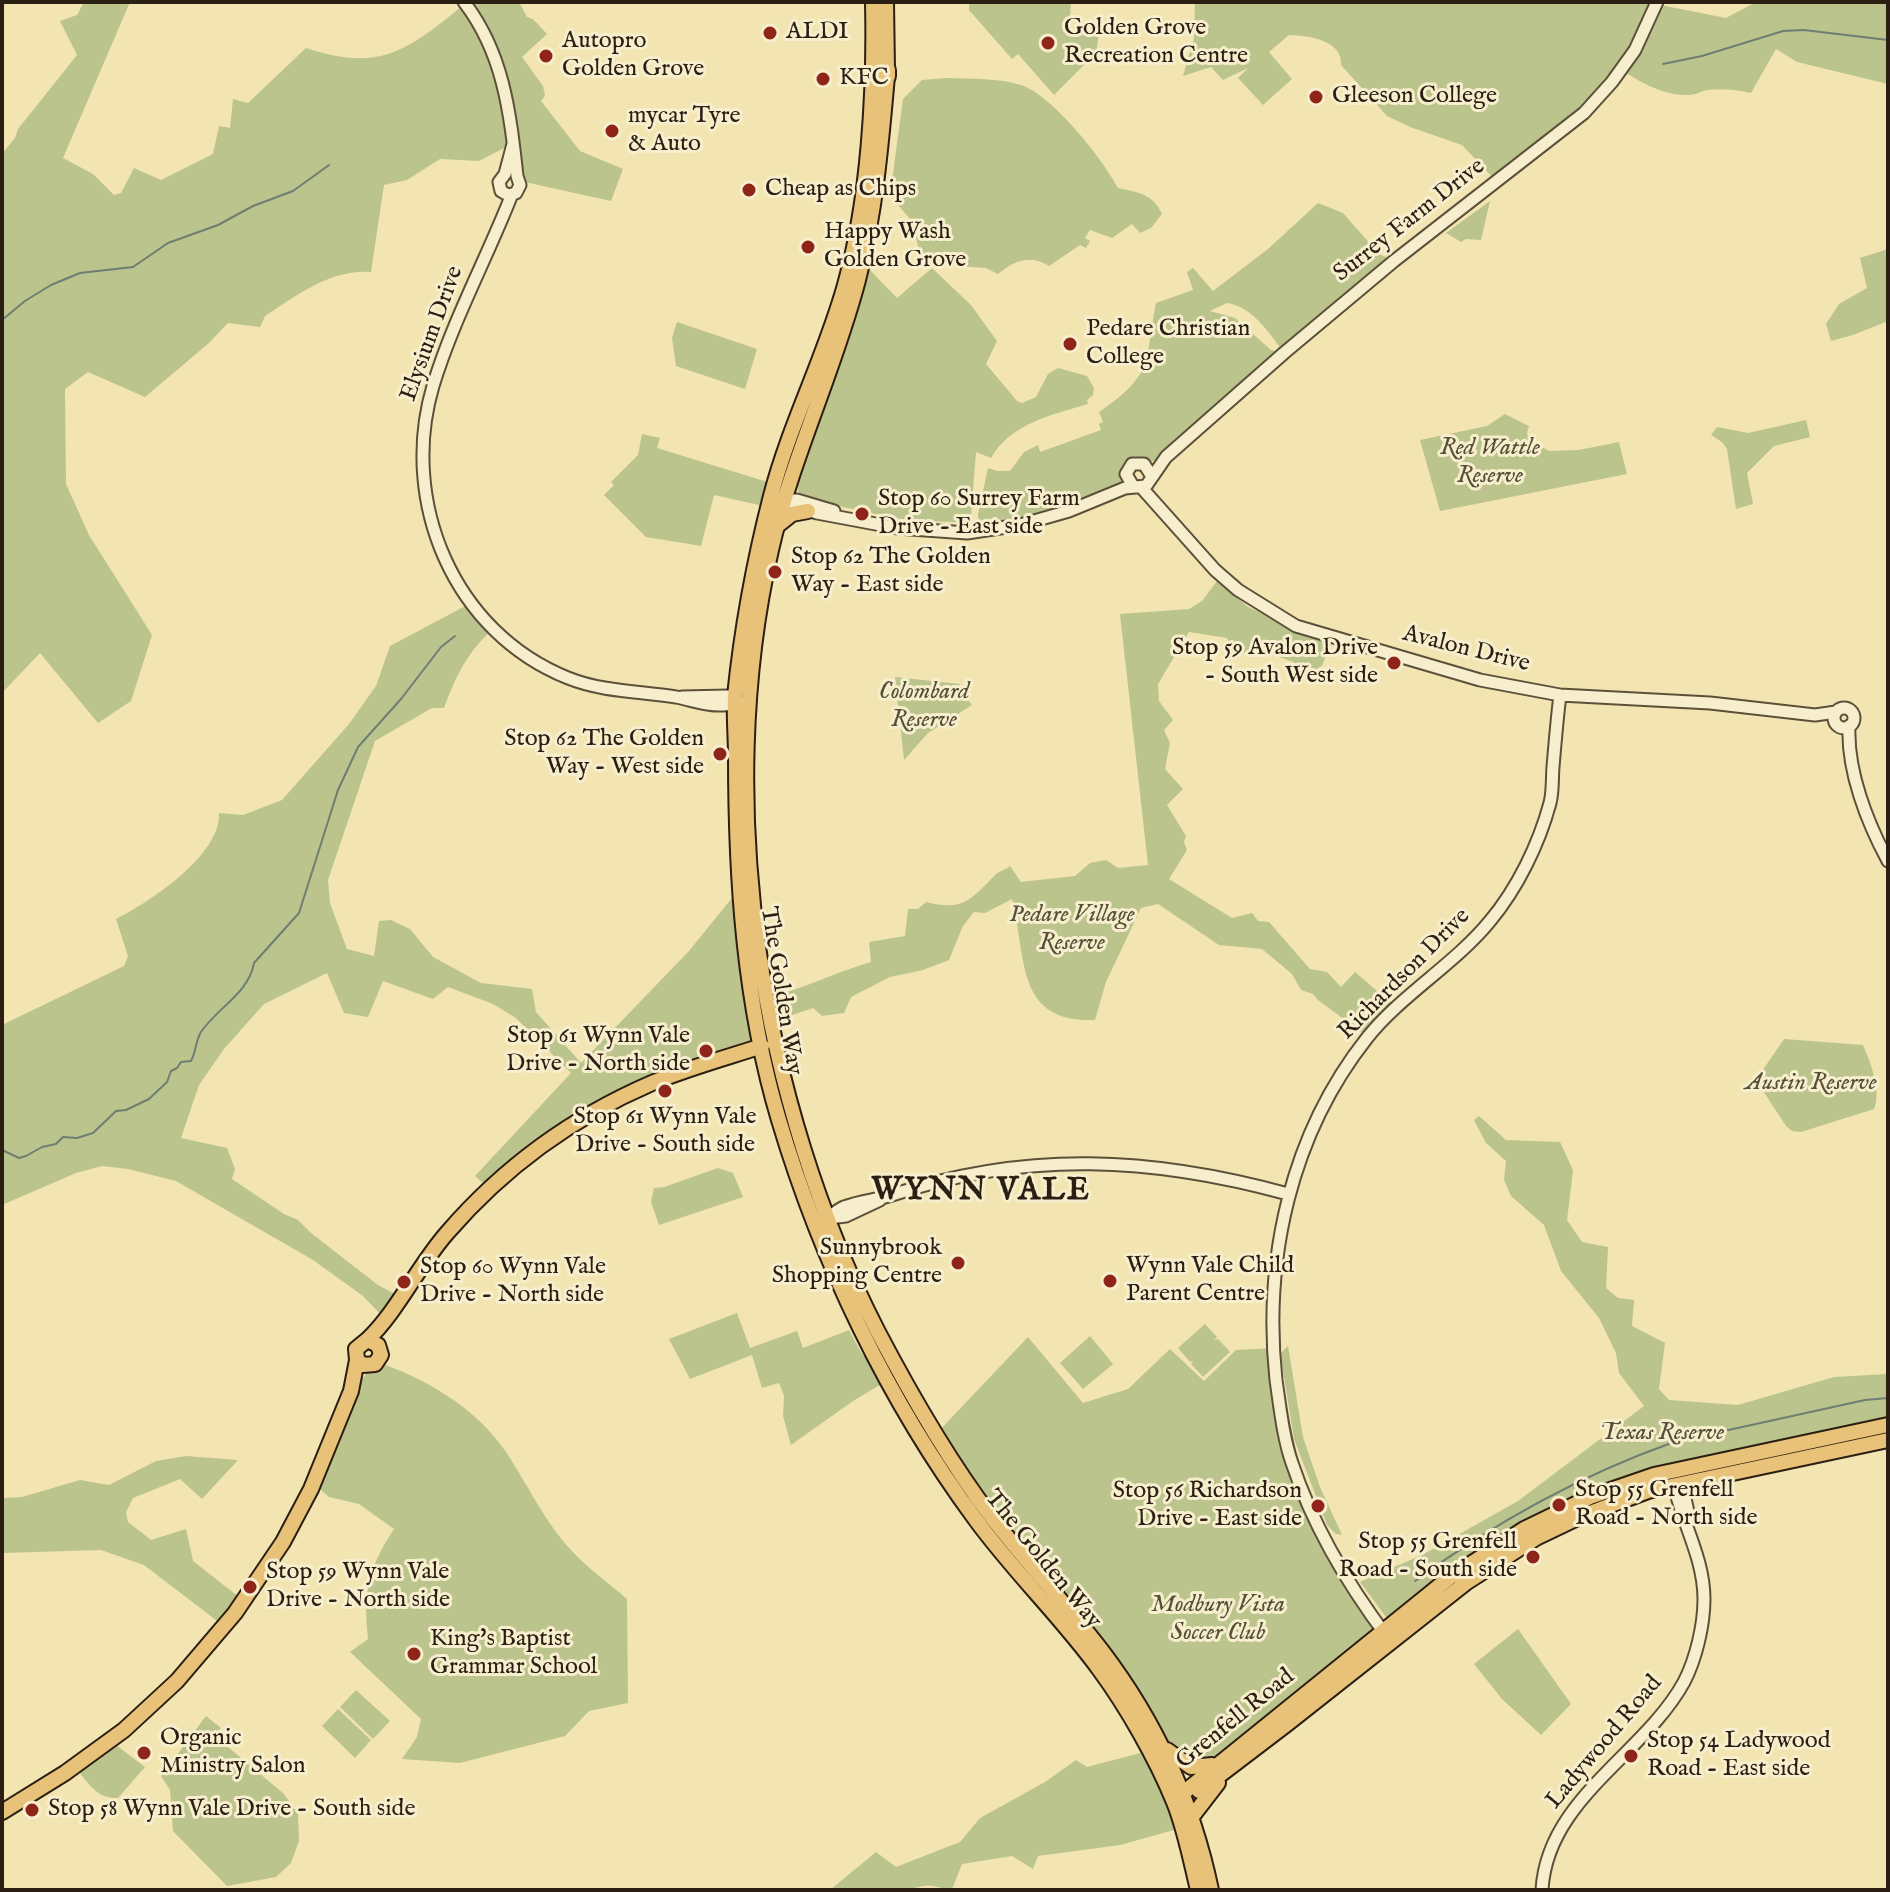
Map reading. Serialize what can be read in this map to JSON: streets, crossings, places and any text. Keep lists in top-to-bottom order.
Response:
{
  "streets": {
    "main road": ["The Golden Way", "Grenfell Road"],
    "street": [
      "Surrey Farm Drive",
      "Elysium Drive",
      "Avalon Drive",
      "Richardson Drive",
      "Ladywood Road"
    ]
  },
  "crossings": [
    ["Surrey Farm Drive", "Avalon Drive"],
    ["Elysium Drive", "The Golden Way"],
    ["Avalon Drive", "Richardson Drive"],
    ["Richardson Drive", "Grenfell Road"],
    ["The Golden Way", "Grenfell Road"],
    ["Grenfell Road", "Ladywood Road"]
  ],
  "districts": ["WYNN VALE"],
  "parks": [
    "Red Wattle Reserve",
    "Colombard Reserve",
    "Pedare Village Reserve",
    "Austin Reserve",
    "Texas Reserve",
    "Modbury Vista Soccer Club"
  ],
  "places": [
    "ALDI",
    "Golden Grove Recreation Centre",
    "Autopro Golden Grove",
    "KFC",
    "Gleeson College",
    "mycar Tyre & Auto",
    "Cheap as Chips",
    "Happy Wash Golden Grove",
    "Pedare Christian College",
    "Stop 60 Surrey Farm Drive - East side",
    "Stop 62 The Golden Way - East side",
    "Stop 59 Avalon Drive - South West side",
    "Stop 62 The Golden Way - West side",
    "Stop 61 Wynn Vale Drive - North side",
    "Stop 61 Wynn Vale Drive - South side",
    "Sunnybrook Shopping Centre",
    "Wynn Vale Child Parent Centre",
    "Stop 60 Wynn Vale Drive - North side",
    "Stop 55 Grenfell Road - North side",
    "Stop 56 Richardson Drive - East side",
    "Stop 55 Grenfell Road - South side",
    "Stop 59 Wynn Vale Drive - North side",
    "King's Baptist Grammar School",
    "Organic Ministry Salon",
    "Stop 54 Ladywood Road - East side",
    "Stop 58 Wynn Vale Drive - South side"
  ]
}
